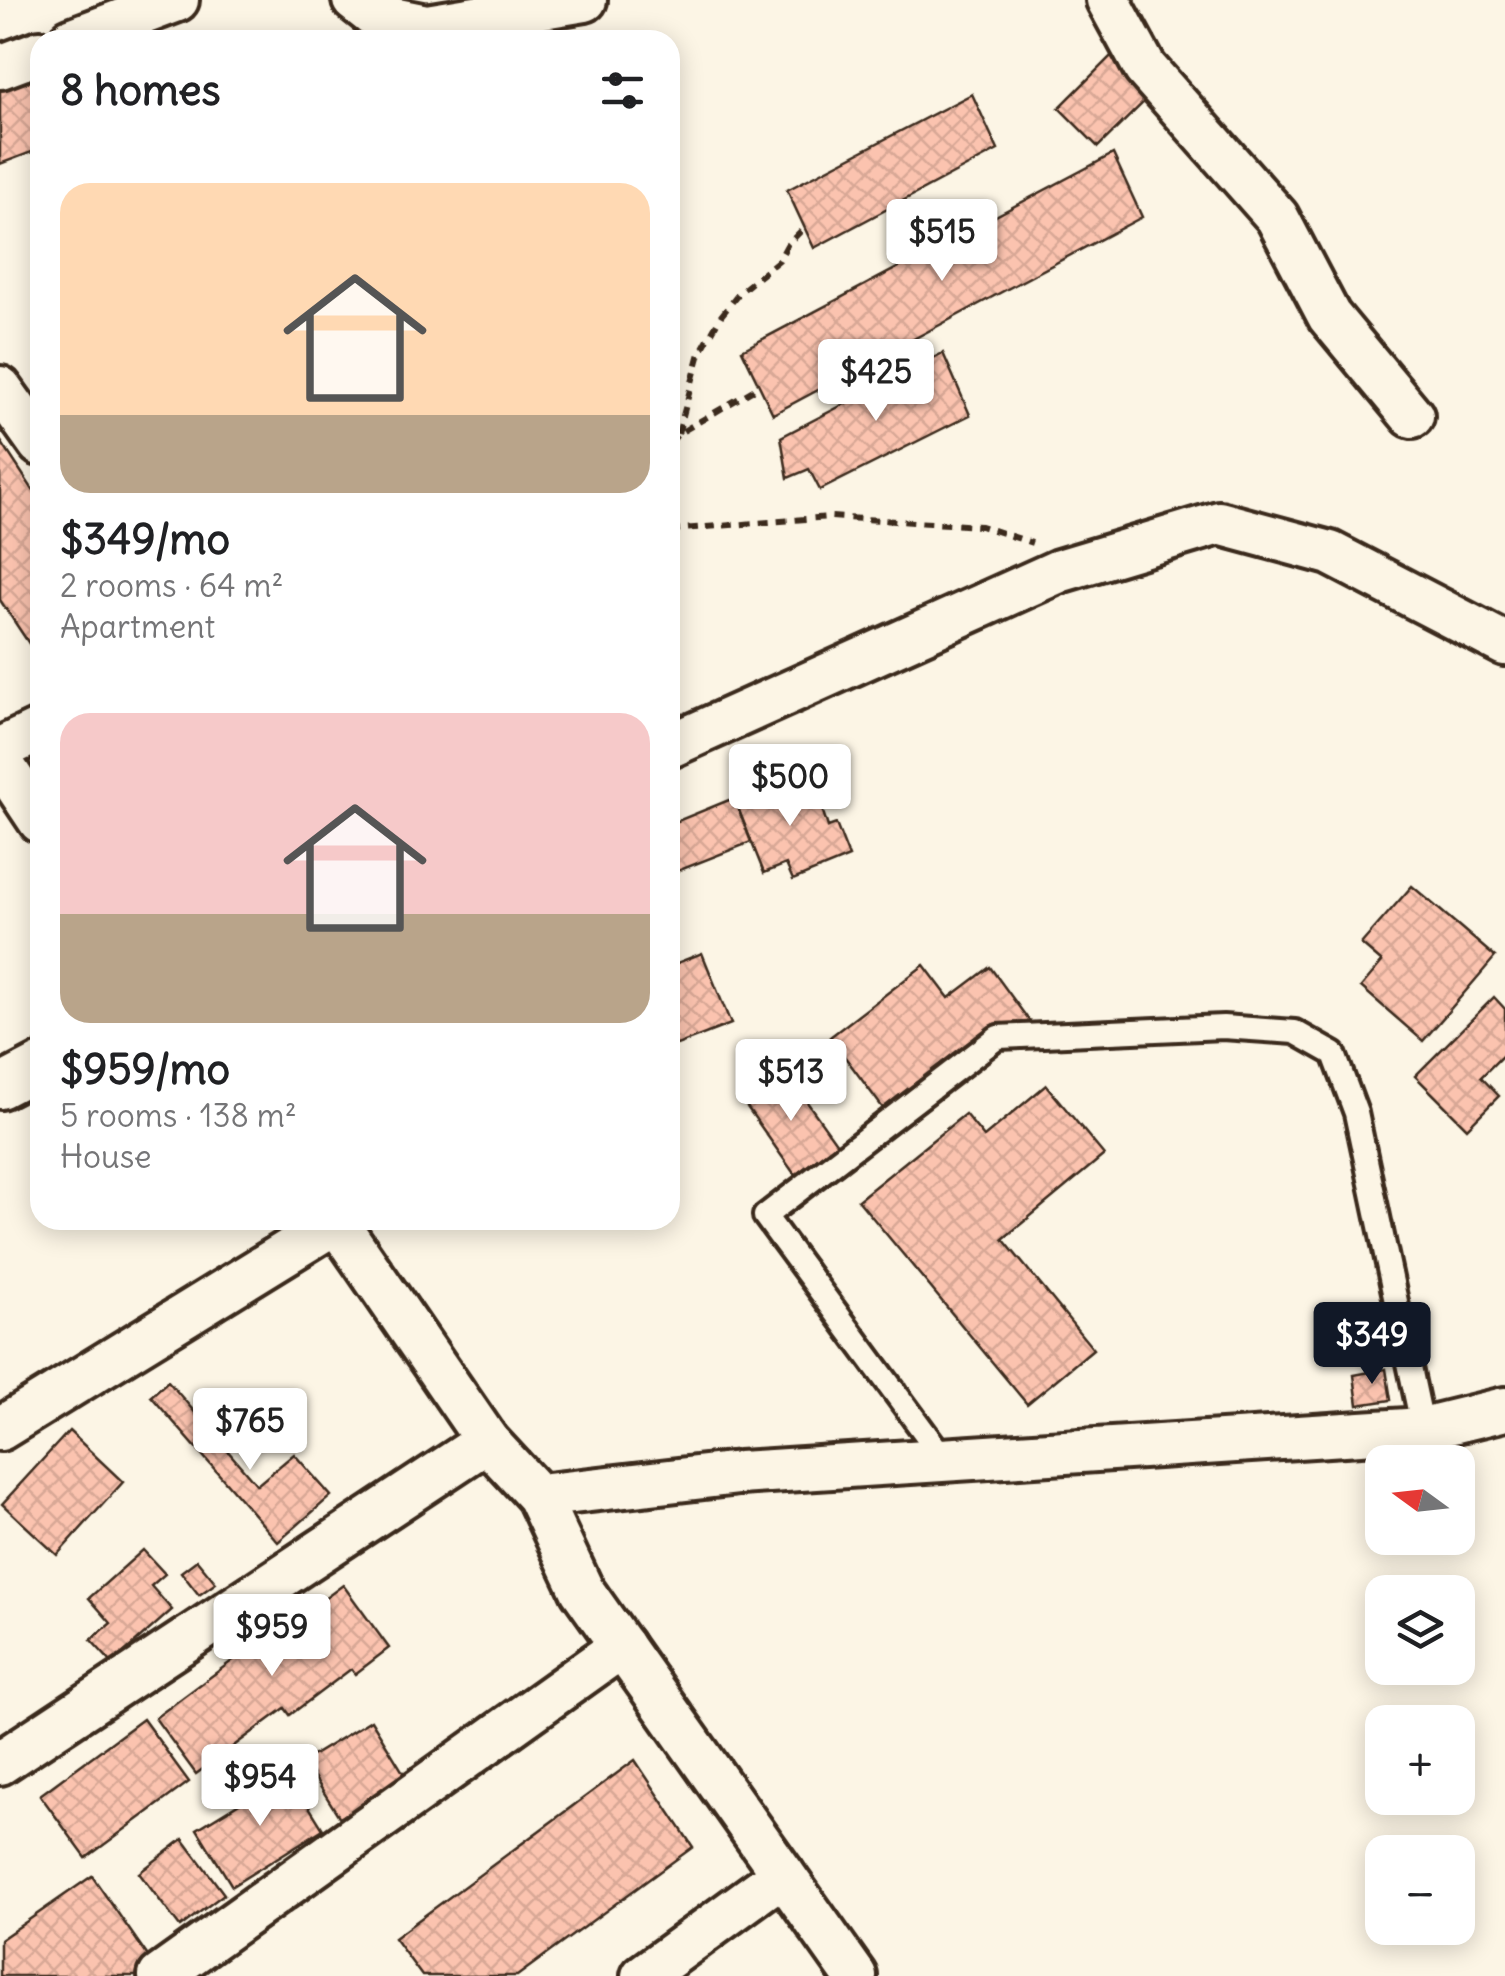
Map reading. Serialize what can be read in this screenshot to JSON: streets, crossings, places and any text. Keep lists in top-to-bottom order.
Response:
{
  "north": "left",
  "page": {
    "heading": "8 homes",
    "list": [
      {
        "name": "$349/mo",
        "note": "2 rooms · 64 m² · Apartment"
      },
      {
        "name": "$959/mo",
        "note": "5 rooms · 138 m² · House"
      }
    ],
    "price": [
      "$515",
      "$425",
      "$500",
      "$513",
      "$349",
      "$765",
      "$959",
      "$954"
    ],
    "map_buttons": ["+", "−"]
  }
}
